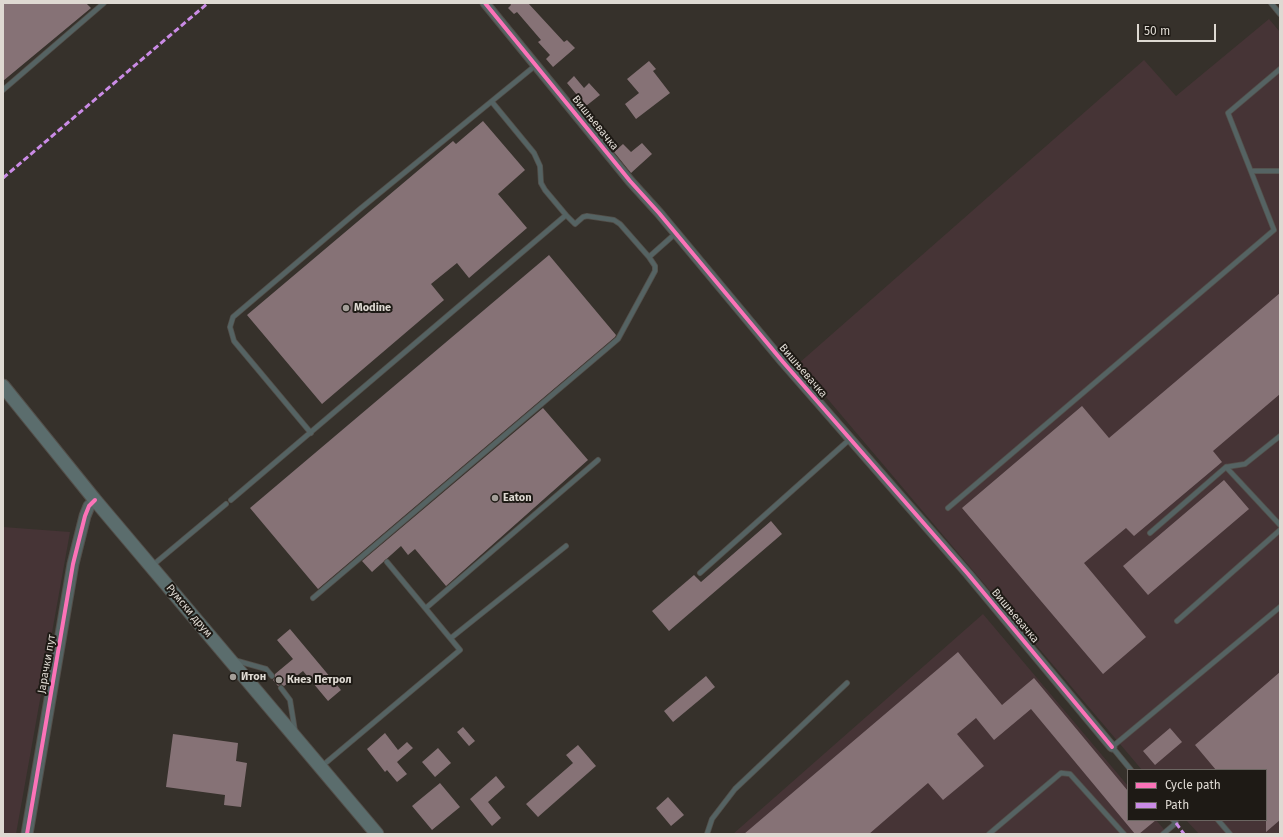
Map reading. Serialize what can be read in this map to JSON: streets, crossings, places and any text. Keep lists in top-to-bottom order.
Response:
{
  "streets": {
    "main road": ["Румски друм"],
    "street": ["Вишњевачка", "Јарачки пут"]
  },
  "crossings": [
    ["Румски друм", "Јарачки пут"]
  ],
  "places": [
    "Modine",
    "Eaton",
    "Итон",
    "Кнез Петрол"
  ],
  "legend": ["Cycle path", "Path"],
  "scale_bar": "50 m"
}
